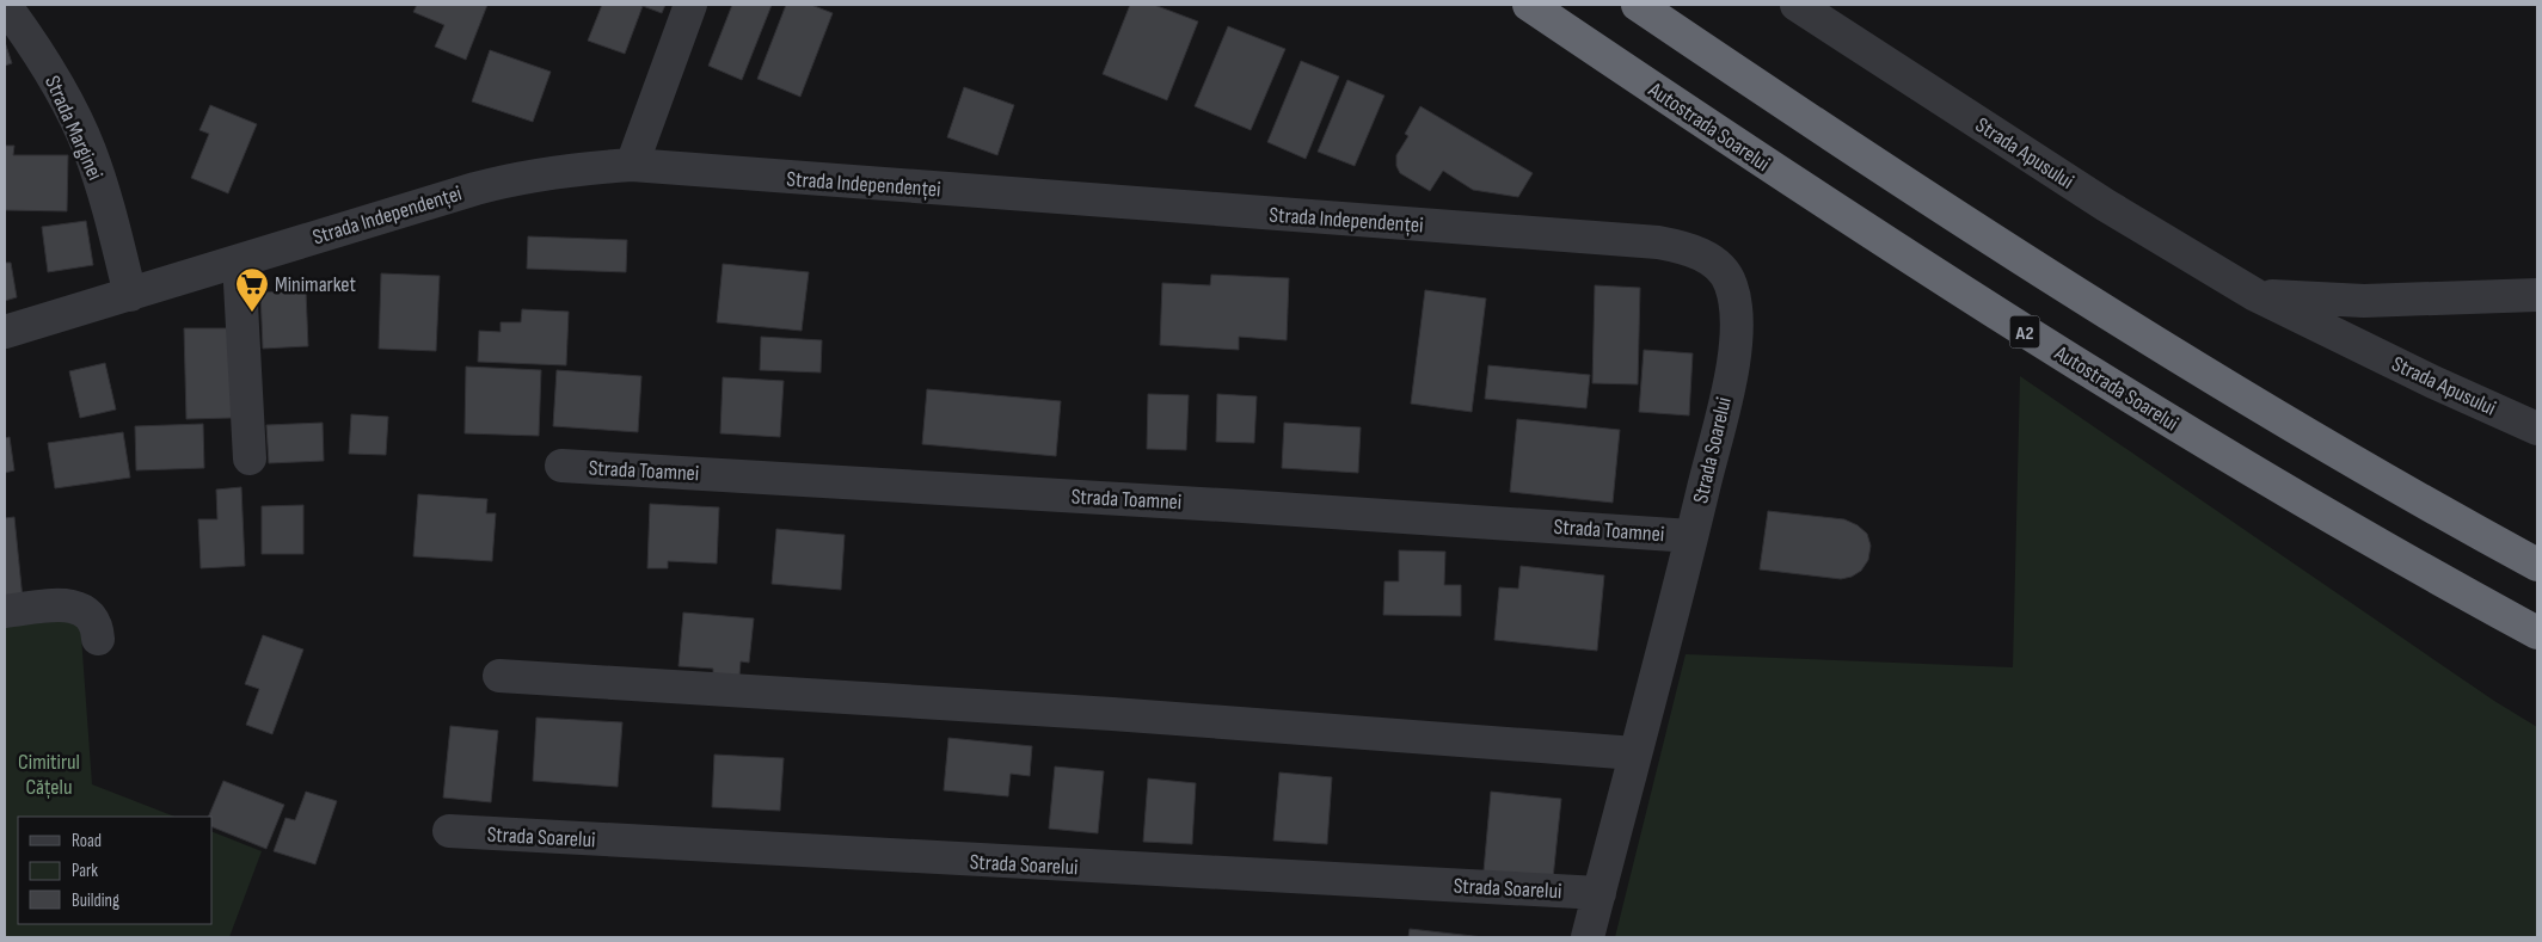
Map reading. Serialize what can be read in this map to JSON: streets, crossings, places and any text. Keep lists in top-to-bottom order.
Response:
{
  "streets": {
    "highway": ["Autostrada Soarelui", "A2"],
    "street": [
      "Strada Marginei",
      "Strada Apusului",
      "Strada Independenței",
      "Strada Soarelui",
      "Strada Toamnei"
    ]
  },
  "crossings": [
    ["Strada Marginei", "Strada Independenței"],
    ["Strada Independenței", "Strada Soarelui"],
    ["Strada Soarelui", "Strada Toamnei"]
  ],
  "parks": ["Cimitirul Cățelu"],
  "places": {
    "supermarket": ["Minimarket"]
  },
  "legend": ["Road", "Park", "Building"]
}
